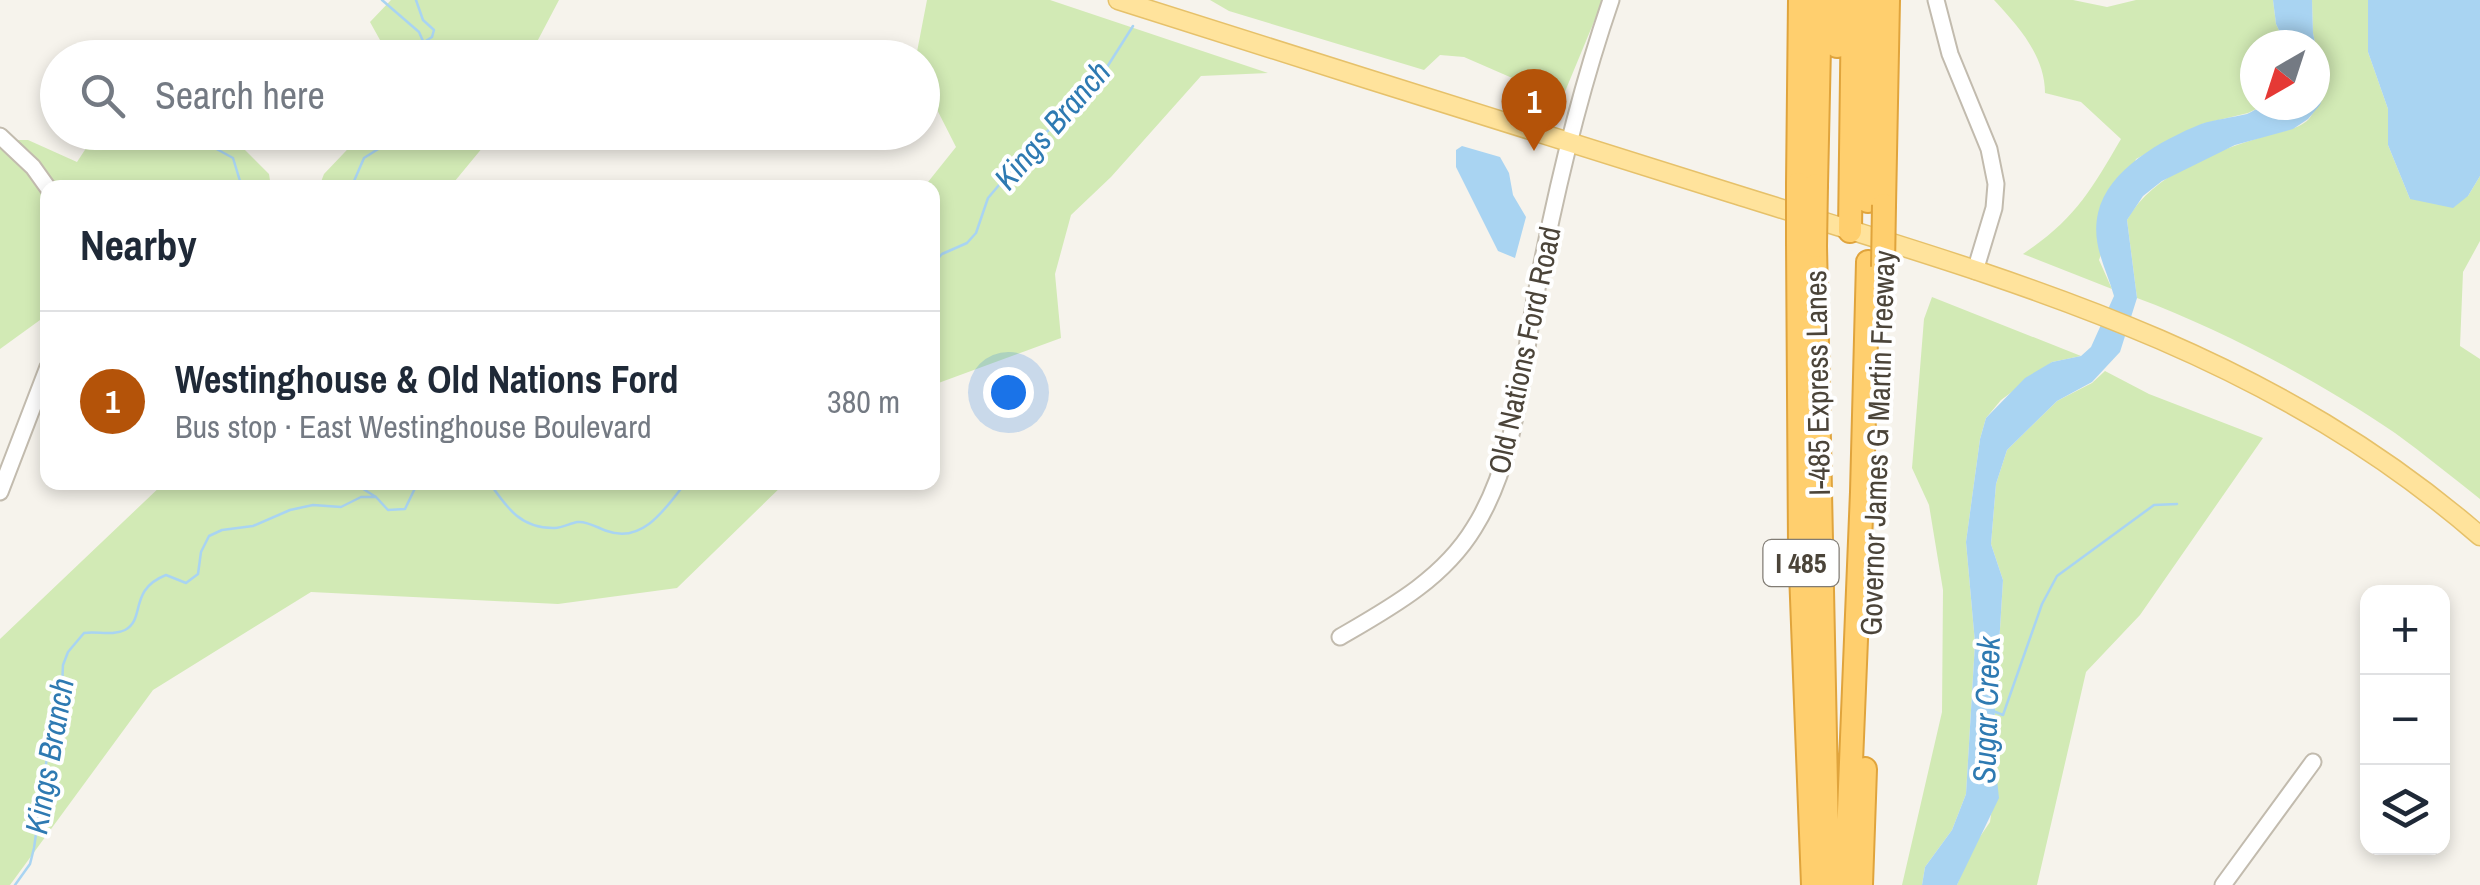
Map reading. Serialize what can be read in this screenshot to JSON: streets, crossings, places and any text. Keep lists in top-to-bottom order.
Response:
{
  "streets": {
    "highway": ["I-485 Express Lanes", "Governor James G Martin Freeway", "I 485"],
    "street": ["Old Nations Ford Road"]
  },
  "crossings": [
    ["I-485 Express Lanes", "Governor James G Martin Freeway"],
    ["I-485 Express Lanes", "I 485"],
    ["Governor James G Martin Freeway", "I 485"]
  ],
  "water": ["Kings Branch", "Sugar Creek"],
  "north": "bottom left",
  "page": {
    "search": "Search here",
    "pins": "1",
    "heading": "Nearby",
    "list": [
      {
        "mark": "1",
        "name": "Westinghouse & Old Nations Ford",
        "note": "Bus stop · East Westinghouse Boulevard",
        "value": "380 m"
      }
    ],
    "map_buttons": ["+", "−"]
  }
}
